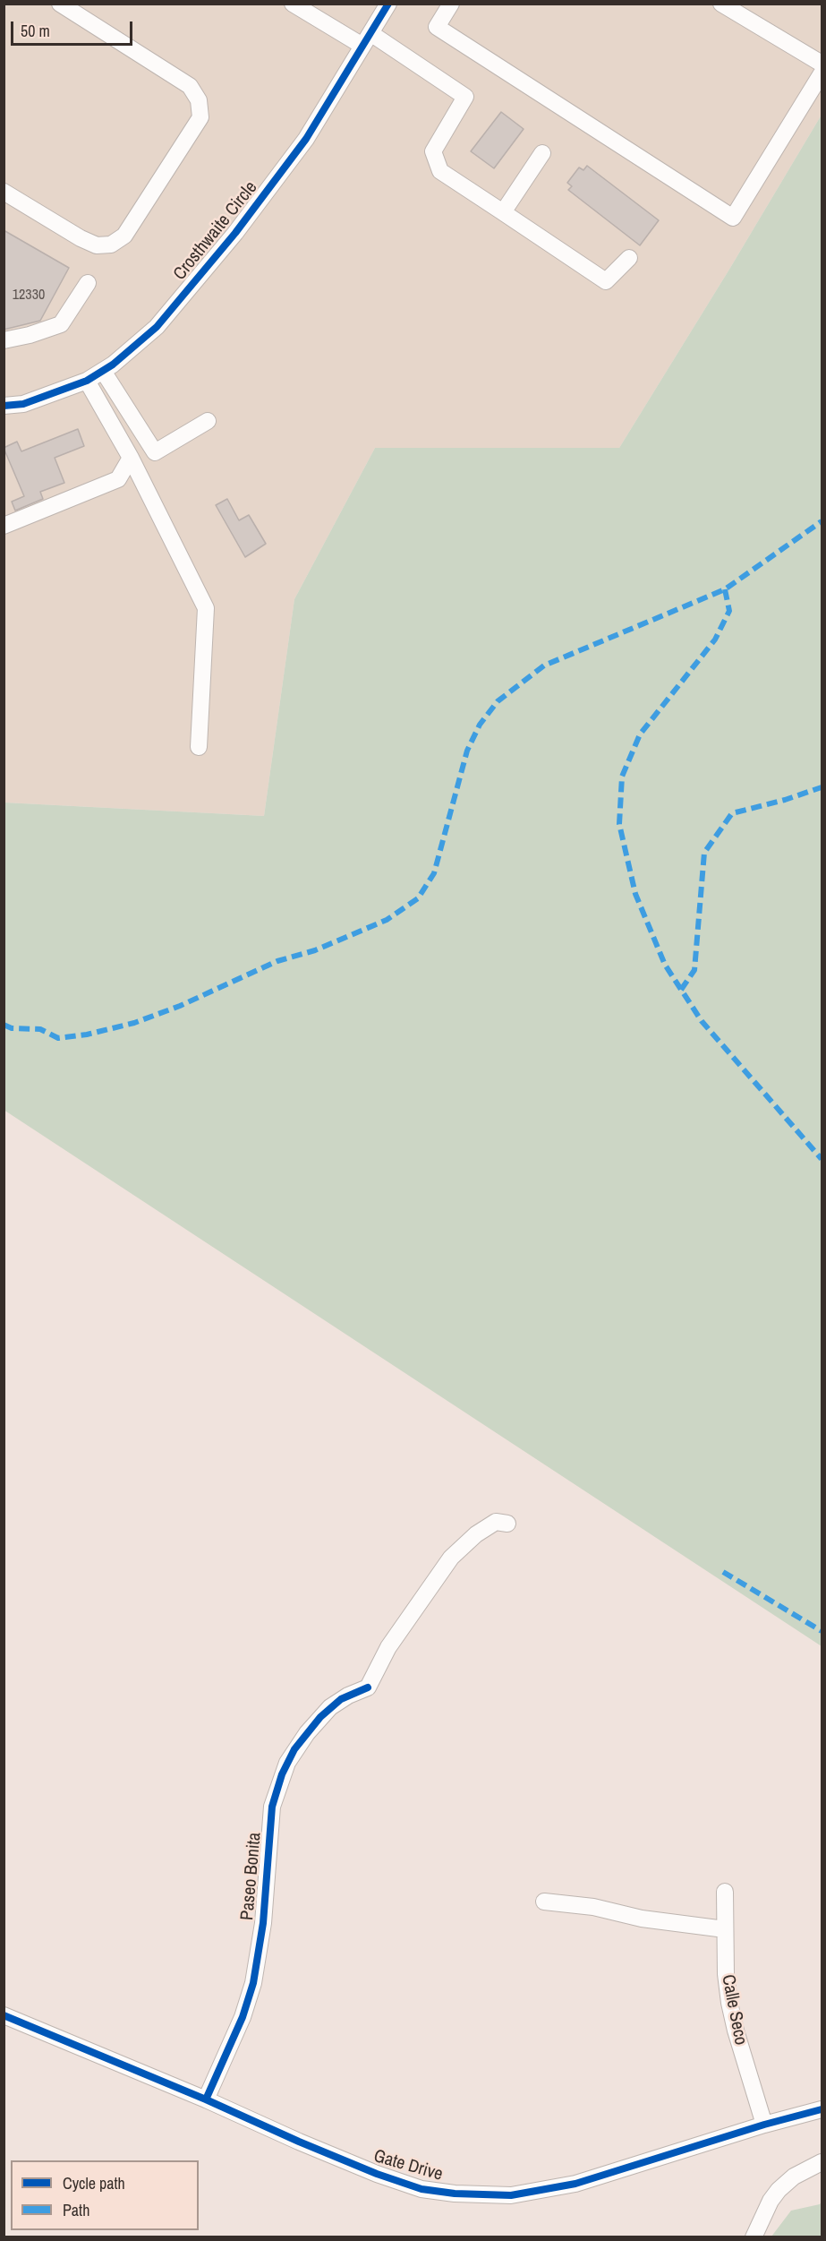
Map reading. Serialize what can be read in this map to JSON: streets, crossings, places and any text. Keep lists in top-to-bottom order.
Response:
{
  "streets": {
    "street": [
      "Crosthwaite Circle",
      "Paseo Bonita",
      "Calle Seco",
      "Gate Drive"
    ]
  },
  "crossings": [
    ["Paseo Bonita", "Gate Drive"],
    ["Calle Seco", "Gate Drive"]
  ],
  "house_numbers": ["12330"],
  "legend": ["Cycle path", "Path"],
  "scale_bar": "50 m"
}
